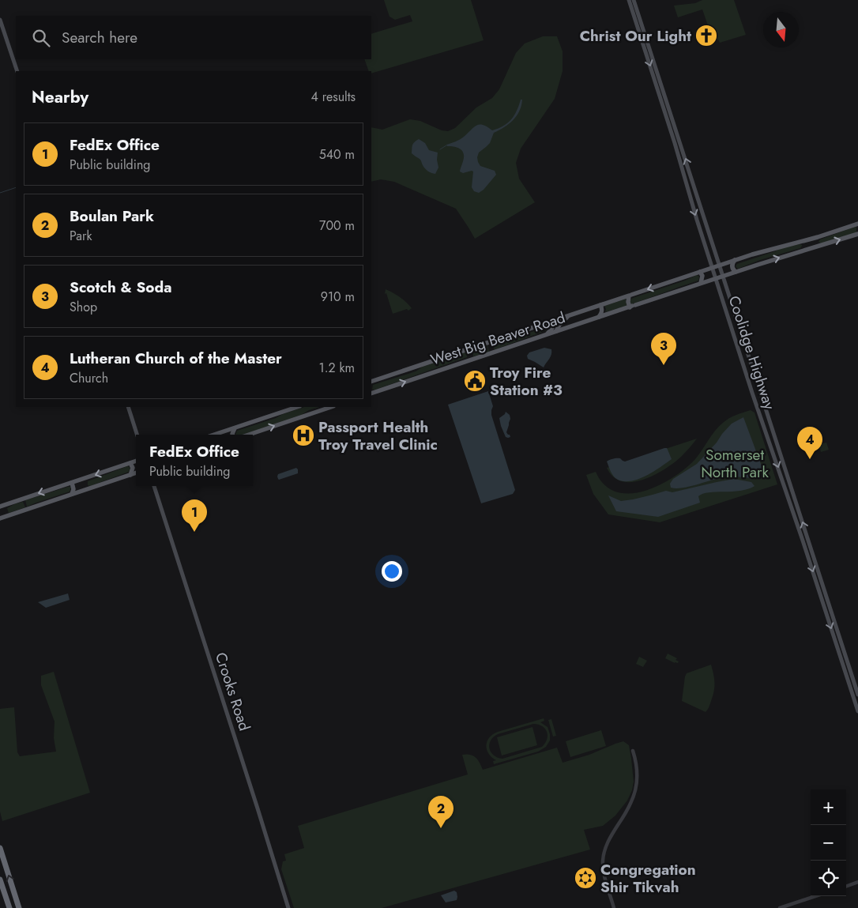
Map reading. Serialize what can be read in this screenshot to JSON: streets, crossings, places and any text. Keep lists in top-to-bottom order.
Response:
{
  "streets": {
    "main road": ["West Big Beaver Road", "Coolidge Highway", "Crooks Road"]
  },
  "crossings": [
    ["West Big Beaver Road", "Coolidge Highway"]
  ],
  "parks": ["Somerset North Park"],
  "places": {
    "church": ["Christ Our Light"],
    "public building": ["Troy Fire Station #3"],
    "hospital": ["Passport Health Troy Travel Clinic"],
    "synagogue": ["Congregation Shir Tikvah"]
  },
  "north": "bottom",
  "page": {
    "search": "Search here",
    "heading": ["Nearby", "4 results"],
    "list": [
      {
        "mark": "1",
        "name": "FedEx Office",
        "note": "Public building",
        "value": "540 m"
      },
      {
        "mark": "2",
        "name": "Boulan Park",
        "note": "Park",
        "value": "700 m"
      },
      {
        "mark": "3",
        "name": "Scotch & Soda",
        "note": "Shop",
        "value": "910 m"
      },
      {
        "mark": "4",
        "name": "Lutheran Church of the Master",
        "note": "Church",
        "value": "1.2 km"
      }
    ],
    "pins": [
      "3",
      "4",
      "1",
      "2"
    ],
    "popup": ["FedEx Office", "Public building"],
    "map_buttons": ["+", "−"]
  }
}
